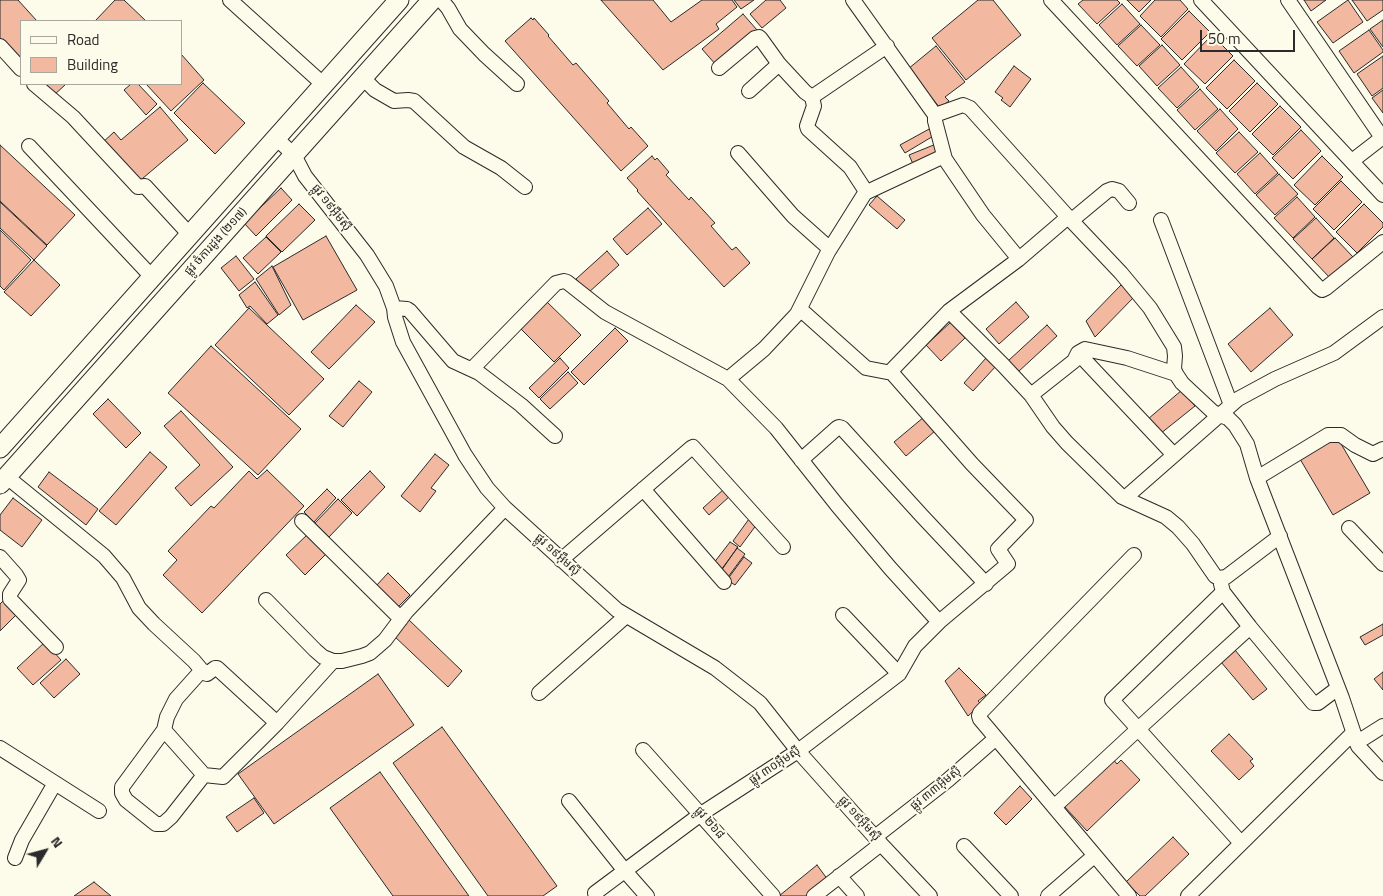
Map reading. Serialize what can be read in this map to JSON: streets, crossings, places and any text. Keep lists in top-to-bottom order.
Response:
{
  "streets": {
    "main road": ["ផ្លូវ ចំការដូង (២១៧)"],
    "street": [
      "ផ្លូវ ១៩អ៊ឹមស៊ី",
      "ផ្លូវ ៣០អ៊ឹមស៊ី",
      "ផ្លូវ ៣៣អ៊ឹមស៊ី",
      "ផ្លូវ ២៦៨"
    ]
  },
  "crossings": [
    ["ផ្លូវ ១៩អ៊ឹមស៊ី", "ផ្លូវ ចំការដូង (២១៧)"],
    ["ផ្លូវ ១៩អ៊ឹមស៊ី", "ផ្លូវ ៣០អ៊ឹមស៊ី"],
    ["ផ្លូវ ១៩អ៊ឹមស៊ី", "ផ្លូវ ៣៣អ៊ឹមស៊ី"],
    ["ផ្លូវ ៣០អ៊ឹមស៊ី", "ផ្លូវ ២៦៨"]
  ],
  "legend": ["Road", "Building"],
  "scale_bar": "50 m",
  "north": "top right"
}
